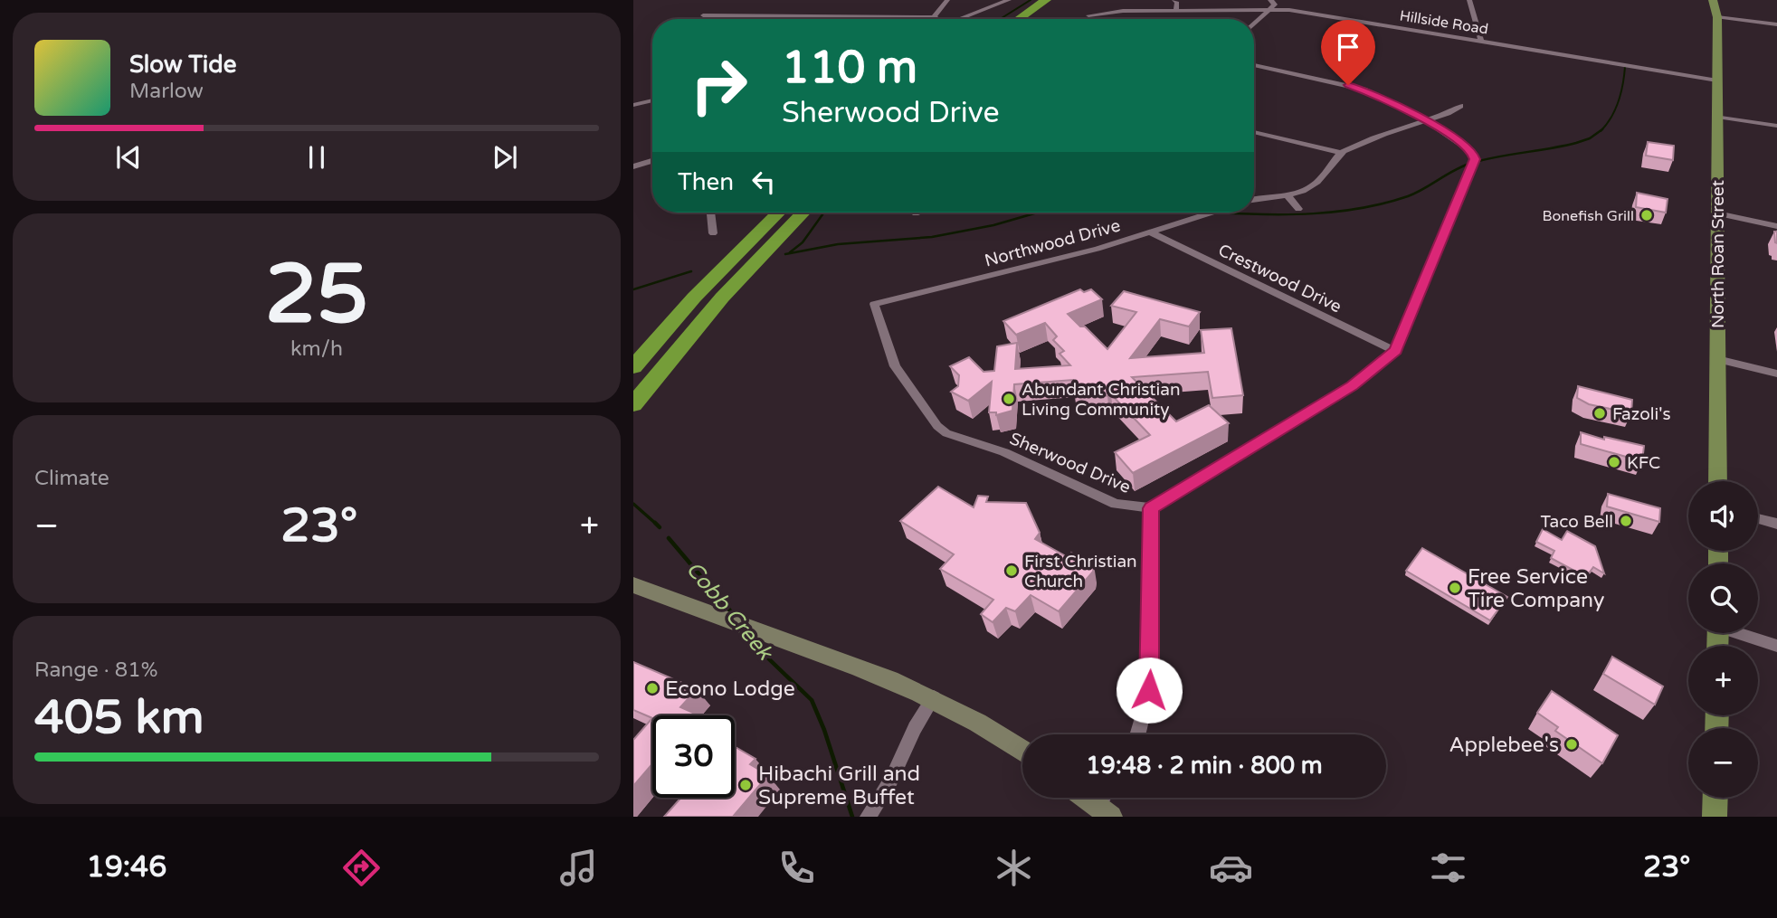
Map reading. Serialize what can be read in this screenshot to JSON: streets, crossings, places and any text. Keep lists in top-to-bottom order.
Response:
{
  "streets": {
    "main road": ["North Roan Street"],
    "street": [
      "Hillside Road",
      "Northwood Drive",
      "Crestwood Drive",
      "Sherwood Drive"
    ]
  },
  "crossings": [
    ["Hillside Road", "North Roan Street"],
    ["Northwood Drive", "Crestwood Drive"],
    ["Northwood Drive", "Sherwood Drive"]
  ],
  "water": ["Cobb Creek"],
  "places": [
    "Bonefish Grill",
    "Abundant Christian Living Community",
    "Fazoli's",
    "KFC",
    "Taco Bell",
    "First Christian Church",
    "Free Service Tire Company",
    "Econo Lodge",
    "Applebee's",
    "Hibachi Grill and Supreme Buffet"
  ],
  "page": {
    "turn": ["110 m", "Sherwood Drive"],
    "song": ["Slow Tide", "Marlow"],
    "then": "Then",
    "tile": [
      ["25", "km/h"],
      "Climate",
      ["Range · 81%", "405 km"]
    ],
    "map_buttons": ["+", "−"],
    "heat": ["−", "23°", "+"],
    "limit": "30",
    "trip": "19:48 · 2 min · 800 m",
    "tabs": ["19:46", "23°"]
  }
}
